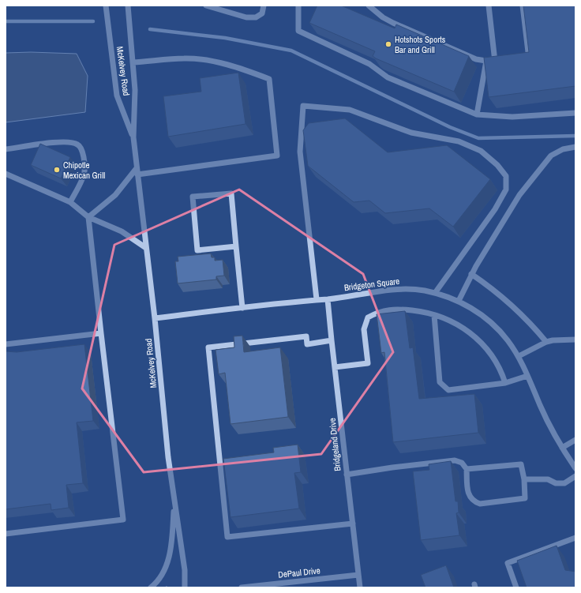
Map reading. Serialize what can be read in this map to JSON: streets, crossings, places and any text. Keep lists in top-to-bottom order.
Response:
{
  "streets": {
    "street": [
      "McKelvey Road",
      "Bridgeton Square",
      "Bridgeland Drive",
      "DePaul Drive"
    ]
  },
  "crossings": [
    ["McKelvey Road", "Bridgeton Square"],
    ["Bridgeton Square", "Bridgeland Drive"],
    ["Bridgeland Drive", "DePaul Drive"]
  ],
  "places": ["Hotshots Sports Bar and Grill", "Chipotle Mexican Grill"]
}
